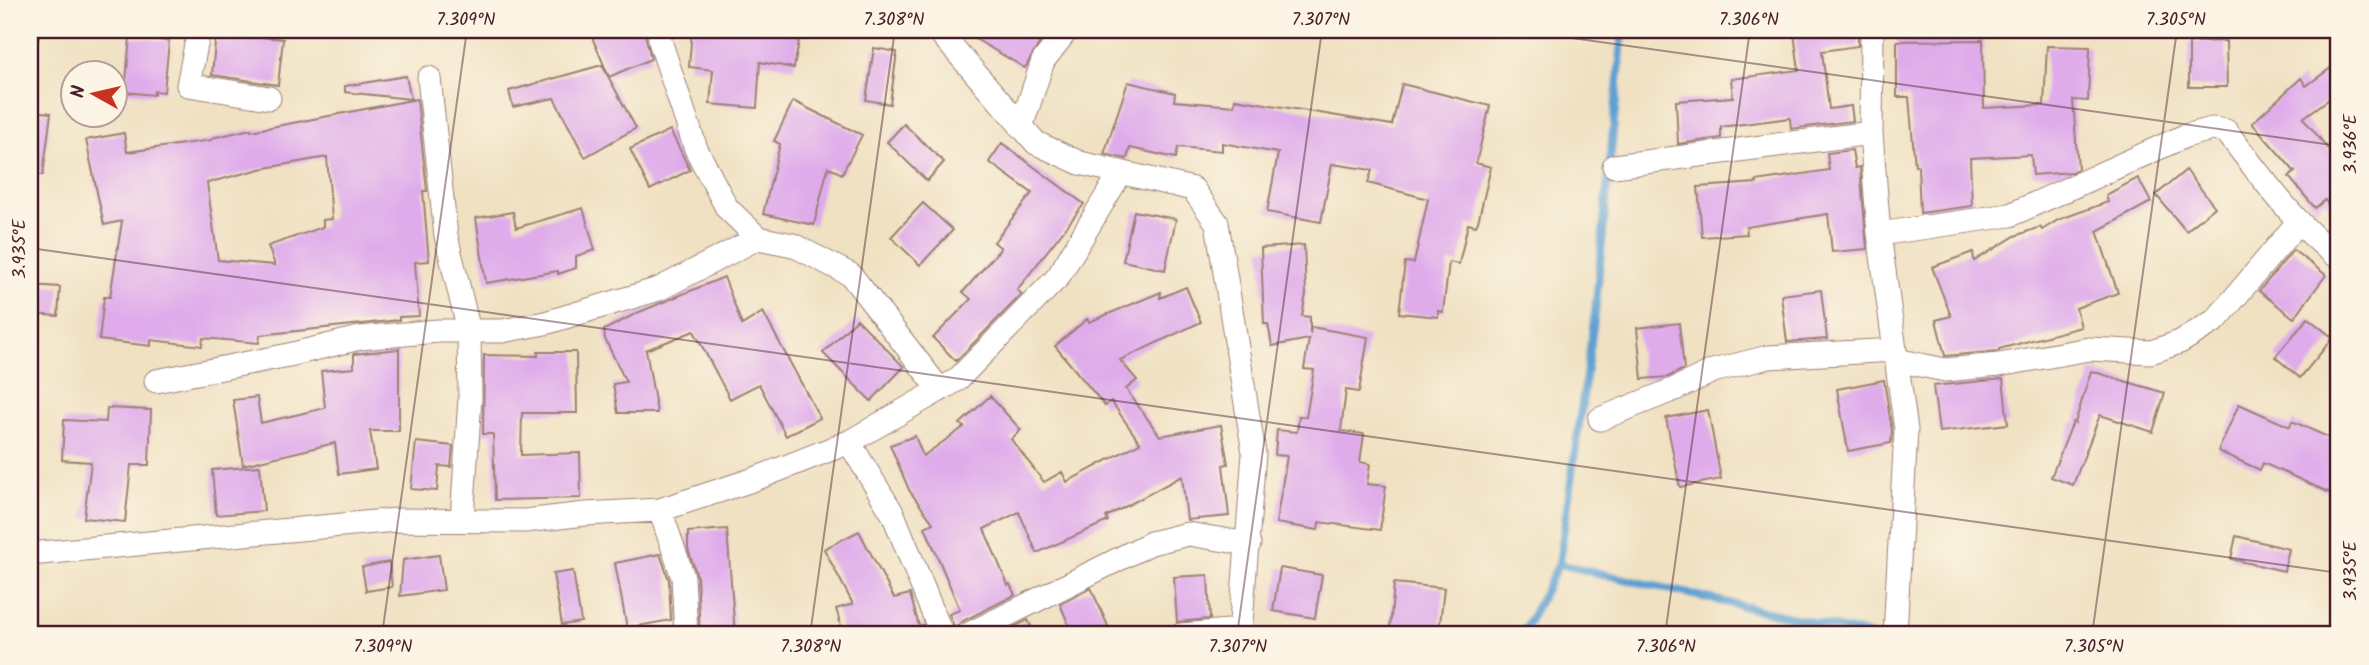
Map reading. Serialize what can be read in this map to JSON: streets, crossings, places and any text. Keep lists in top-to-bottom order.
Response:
{
  "north": "left",
  "coordinates": [
    "7.309°N",
    "7.308°N",
    "7.307°N",
    "7.306°N",
    "7.305°N",
    "3.936°E",
    "3.935°E"
  ]
}
